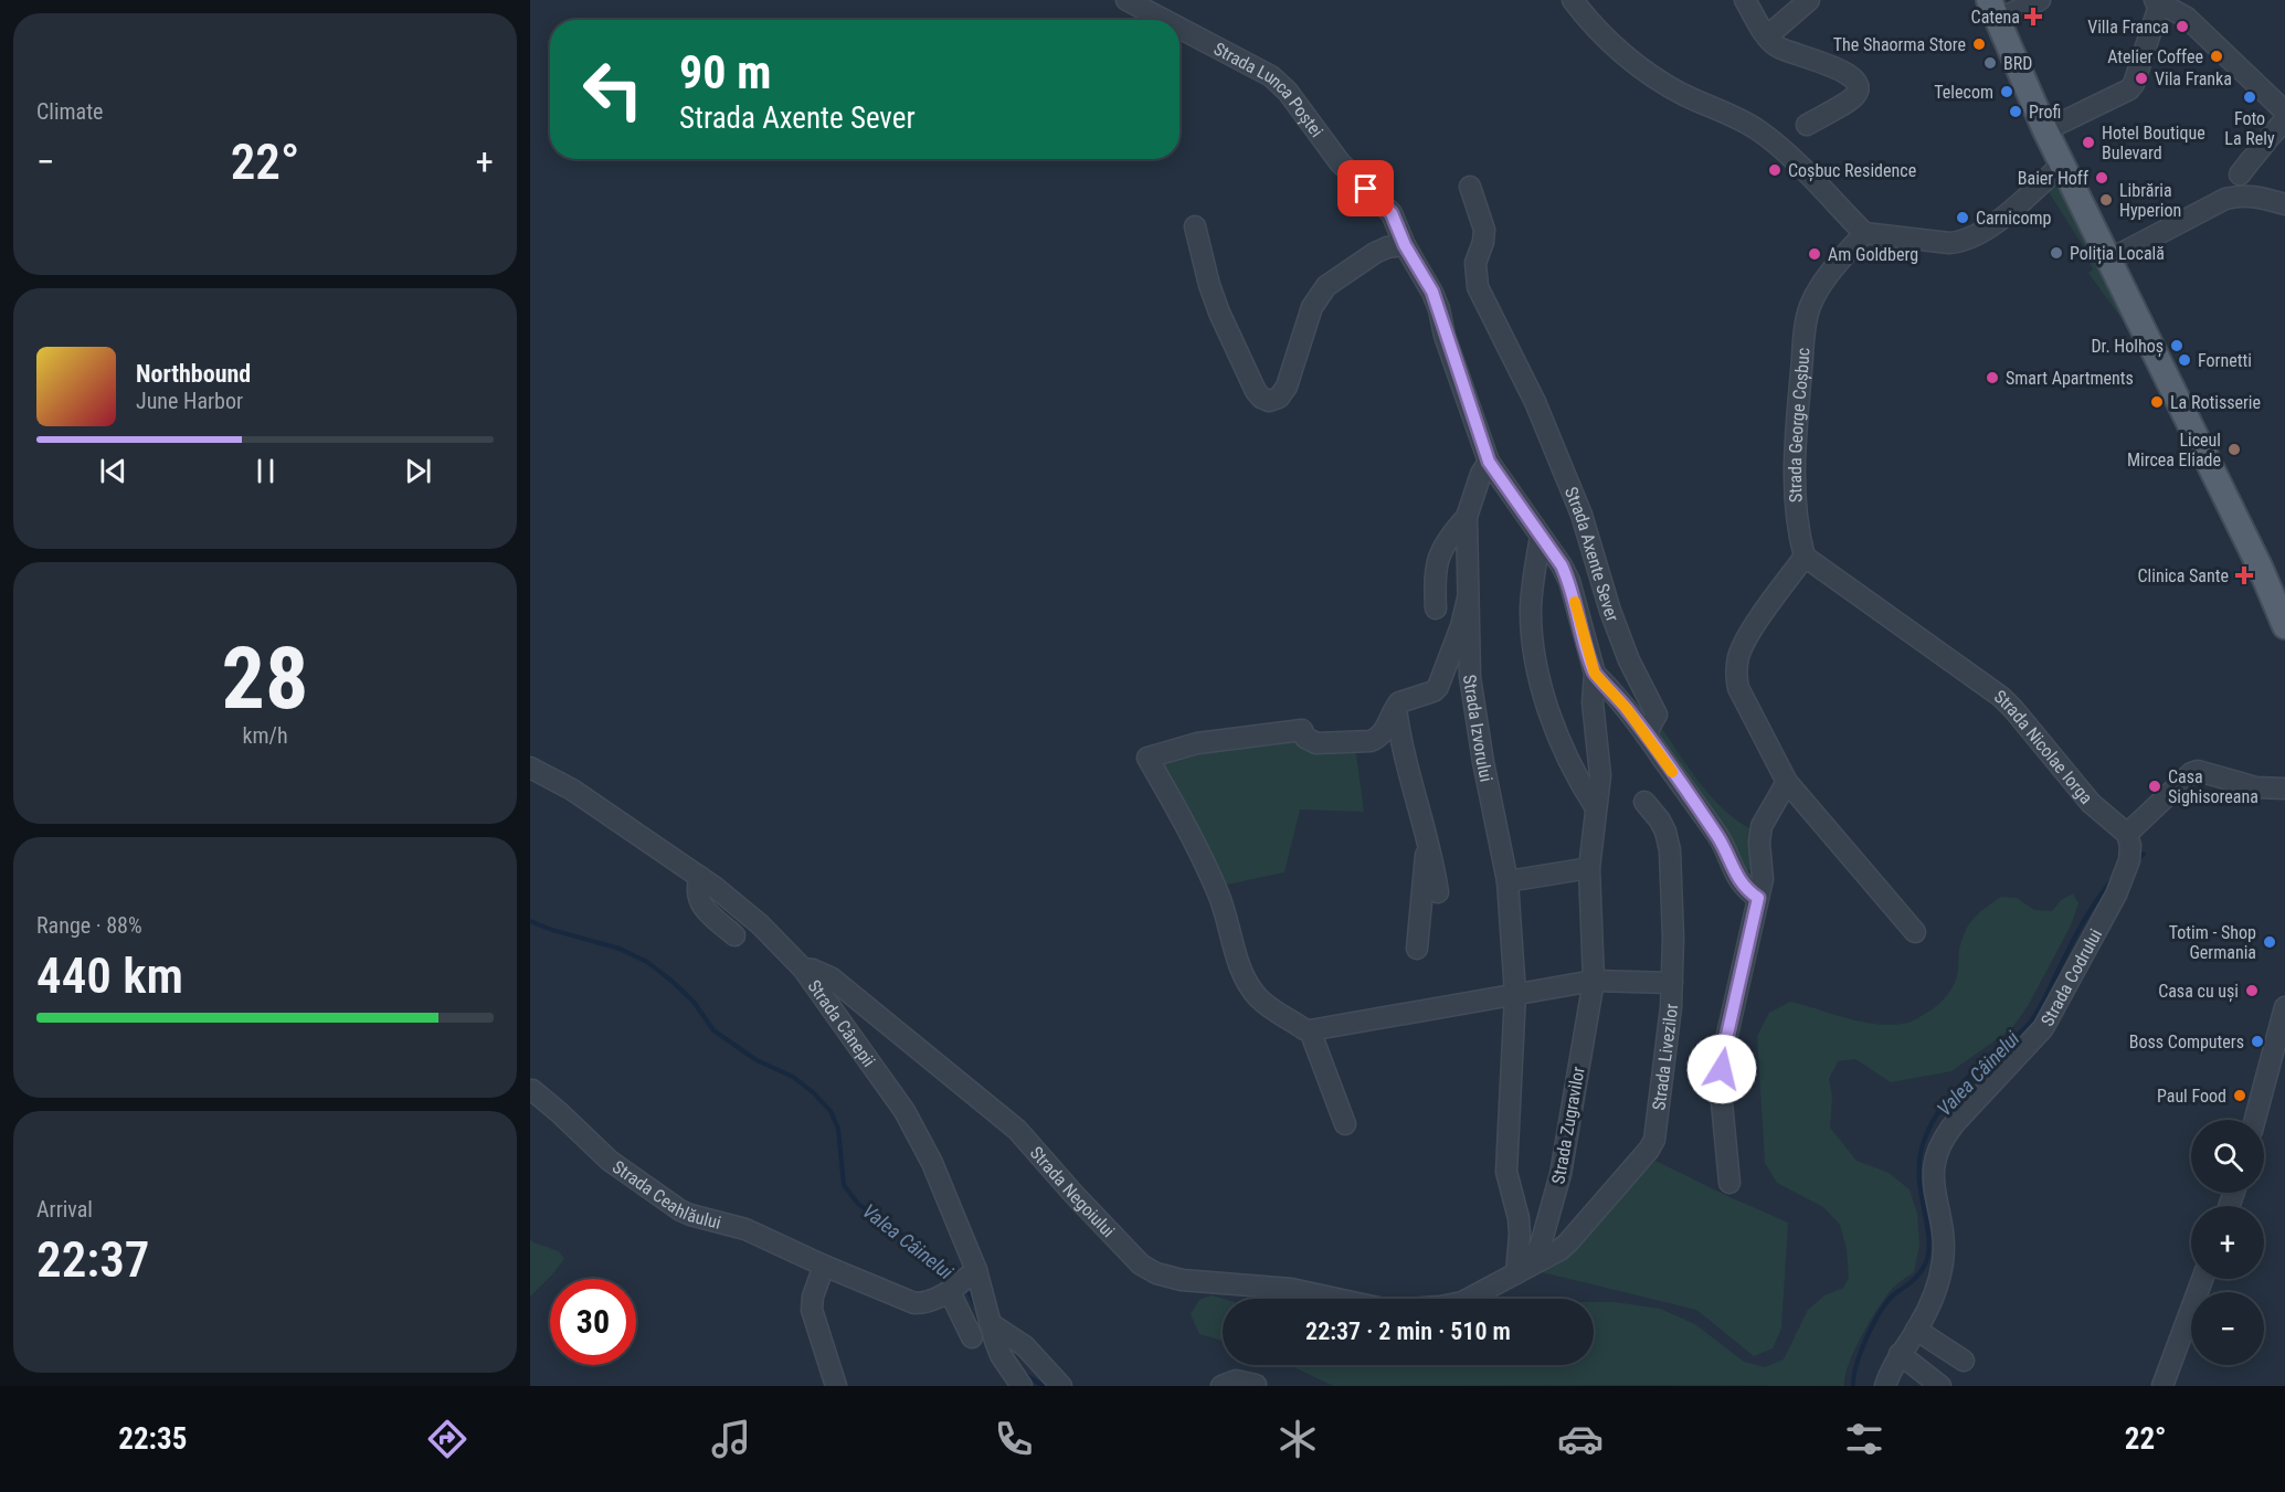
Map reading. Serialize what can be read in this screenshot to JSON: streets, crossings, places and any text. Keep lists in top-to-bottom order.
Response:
{
  "streets": {
    "street": [
      "Strada Lunca Poștei",
      "Strada George Coșbuc",
      "Strada Axente Sever",
      "Strada Izvorului",
      "Strada Nicolae Iorga",
      "Strada Codrului",
      "Strada Cânepii",
      "Strada Livezilor",
      "Strada Zugravilor",
      "Strada Negoiului",
      "Strada Ceahlăului"
    ]
  },
  "crossings": [
    ["Strada Lunca Poștei", "Strada Zugravilor"],
    ["Strada George Coșbuc", "Strada Nicolae Iorga"],
    ["Strada Axente Sever", "Strada Zugravilor"],
    ["Strada Izvorului", "Strada Livezilor"],
    ["Strada Izvorului", "Strada Zugravilor"],
    ["Strada Izvorului", "Strada Negoiului"],
    ["Strada Nicolae Iorga", "Strada Codrului"],
    ["Strada Cânepii", "Strada Negoiului"],
    ["Strada Cânepii", "Strada Ceahlăului"],
    ["Strada Livezilor", "Strada Zugravilor"],
    ["Strada Livezilor", "Strada Negoiului"],
    ["Strada Zugravilor", "Strada Negoiului"]
  ],
  "water": ["Valea Câinelui"],
  "places": {
    "health": ["Catena", "Clinica Sante"],
    "other": [
      "Villa Franca",
      "The Shaorma Store",
      "Atelier Coffee",
      "BRD",
      "Vila Franka",
      "Telecom",
      "Foto La Rely",
      "Profi",
      "Hotel Boutique Bulevard",
      "Coșbuc Residence",
      "Baier Hoff",
      "Librăria Hyperion",
      "Carnicomp",
      "Poliția Locală",
      "Am Goldberg",
      "Dr. Holhoș",
      "Fornetti",
      "Smart Apartments",
      "La Rotisserie",
      "Liceul Mircea Eliade",
      "Casa Sighisoreana",
      "Totim - Shop Germania",
      "Casa cu uși",
      "Boss Computers",
      "Paul Food"
    ]
  },
  "page": {
    "tile": [
      "Climate",
      ["28", "km/h"],
      ["Range · 88%", "440 km"],
      ["Arrival", "22:37"]
    ],
    "turn": ["90 m", "Strada Axente Sever"],
    "heat": ["−", "22°", "+"],
    "song": ["Northbound", "June Harbor"],
    "map_buttons": ["+", "−"],
    "limit": "30",
    "trip": "22:37 · 2 min · 510 m",
    "tabs": ["22:35", "22°"]
  }
}
